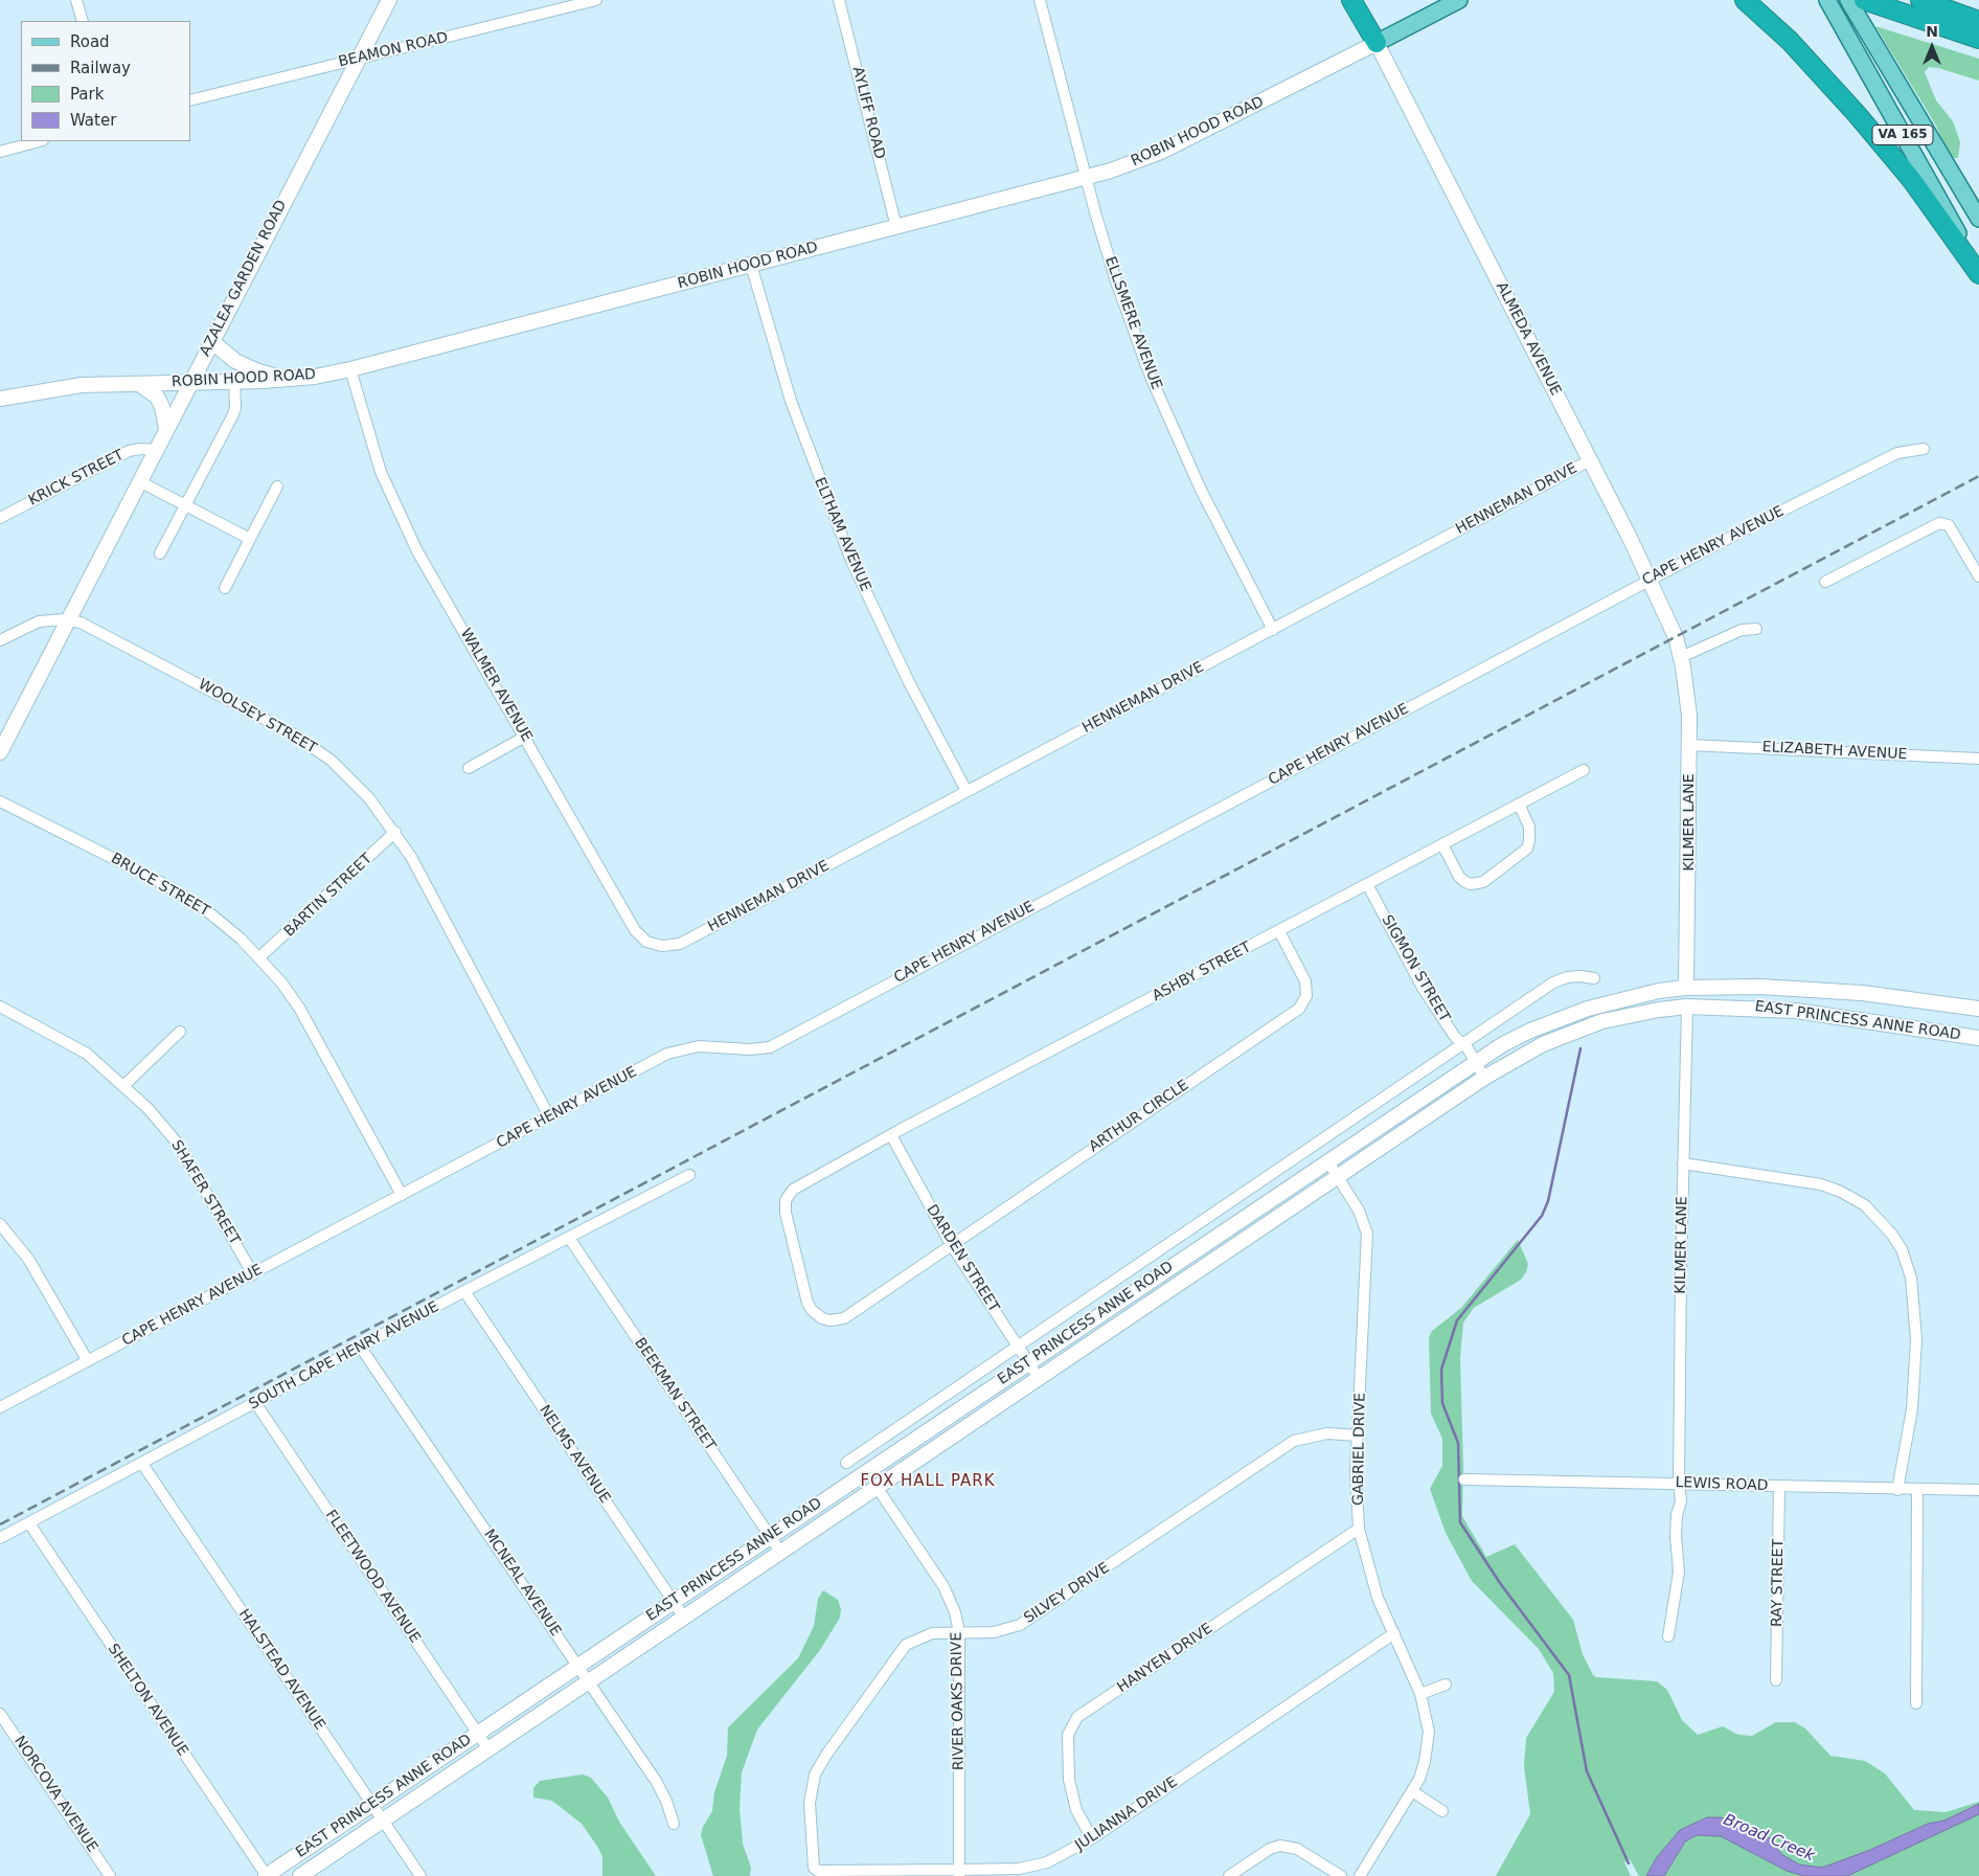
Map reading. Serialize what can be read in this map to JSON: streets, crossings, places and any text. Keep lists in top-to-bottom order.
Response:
{
  "streets": {
    "main road": [
      "ROBIN HOOD ROAD",
      "VA 165",
      "AZALEA GARDEN ROAD",
      "ALMEDA AVENUE",
      "KILMER LANE",
      "EAST PRINCESS ANNE ROAD"
    ],
    "street": [
      "BEAMON ROAD",
      "AYLIFF ROAD",
      "ELLSMERE AVENUE",
      "KRICK STREET",
      "HENNEMAN DRIVE",
      "ELTHAM AVENUE",
      "CAPE HENRY AVENUE",
      "WALMER AVENUE",
      "WOOLSEY STREET",
      "ELIZABETH AVENUE",
      "BRUCE STREET",
      "BARTIN STREET",
      "SIGMON STREET",
      "ASHBY STREET",
      "ARTHUR CIRCLE",
      "SHAFER STREET",
      "DARDEN STREET",
      "SOUTH CAPE HENRY AVENUE",
      "BEEKMAN STREET",
      "GABRIEL DRIVE",
      "NELMS AVENUE",
      "LEWIS ROAD",
      "FLEETWOOD AVENUE",
      "MCNEAL AVENUE",
      "RAY STREET",
      "SILVEY DRIVE",
      "HANYEN DRIVE",
      "HALSTEAD AVENUE",
      "SHELTON AVENUE",
      "RIVER OAKS DRIVE",
      "NORCOVA AVENUE",
      "JULIANNA DRIVE"
    ]
  },
  "crossings": [
    ["BEAMON ROAD", "AZALEA GARDEN ROAD"],
    ["AYLIFF ROAD", "ROBIN HOOD ROAD"],
    ["ROBIN HOOD ROAD", "AZALEA GARDEN ROAD"],
    ["ROBIN HOOD ROAD", "ELLSMERE AVENUE"],
    ["ROBIN HOOD ROAD", "ALMEDA AVENUE"],
    ["ROBIN HOOD ROAD", "ELTHAM AVENUE"],
    ["ROBIN HOOD ROAD", "WALMER AVENUE"],
    ["AZALEA GARDEN ROAD", "KRICK STREET"],
    ["AZALEA GARDEN ROAD", "WOOLSEY STREET"],
    ["ELLSMERE AVENUE", "HENNEMAN DRIVE"],
    ["ALMEDA AVENUE", "HENNEMAN DRIVE"],
    ["ALMEDA AVENUE", "CAPE HENRY AVENUE"],
    ["ALMEDA AVENUE", "KILMER LANE"],
    ["HENNEMAN DRIVE", "ELTHAM AVENUE"],
    ["HENNEMAN DRIVE", "WALMER AVENUE"],
    ["CAPE HENRY AVENUE", "WOOLSEY STREET"],
    ["CAPE HENRY AVENUE", "BRUCE STREET"],
    ["CAPE HENRY AVENUE", "SHAFER STREET"],
    ["WOOLSEY STREET", "BARTIN STREET"],
    ["ELIZABETH AVENUE", "KILMER LANE"],
    ["KILMER LANE", "EAST PRINCESS ANNE ROAD"],
    ["KILMER LANE", "LEWIS ROAD"],
    ["BRUCE STREET", "BARTIN STREET"],
    ["SIGMON STREET", "ASHBY STREET"],
    ["SIGMON STREET", "EAST PRINCESS ANNE ROAD"],
    ["ASHBY STREET", "ARTHUR CIRCLE"],
    ["ASHBY STREET", "DARDEN STREET"],
    ["EAST PRINCESS ANNE ROAD", "DARDEN STREET"],
    ["EAST PRINCESS ANNE ROAD", "BEEKMAN STREET"],
    ["EAST PRINCESS ANNE ROAD", "GABRIEL DRIVE"],
    ["EAST PRINCESS ANNE ROAD", "NELMS AVENUE"],
    ["EAST PRINCESS ANNE ROAD", "FLEETWOOD AVENUE"],
    ["EAST PRINCESS ANNE ROAD", "MCNEAL AVENUE"],
    ["EAST PRINCESS ANNE ROAD", "HALSTEAD AVENUE"],
    ["EAST PRINCESS ANNE ROAD", "SHELTON AVENUE"],
    ["EAST PRINCESS ANNE ROAD", "RIVER OAKS DRIVE"],
    ["ARTHUR CIRCLE", "DARDEN STREET"],
    ["SOUTH CAPE HENRY AVENUE", "BEEKMAN STREET"],
    ["SOUTH CAPE HENRY AVENUE", "NELMS AVENUE"],
    ["SOUTH CAPE HENRY AVENUE", "FLEETWOOD AVENUE"],
    ["SOUTH CAPE HENRY AVENUE", "MCNEAL AVENUE"],
    ["SOUTH CAPE HENRY AVENUE", "HALSTEAD AVENUE"],
    ["SOUTH CAPE HENRY AVENUE", "SHELTON AVENUE"],
    ["GABRIEL DRIVE", "SILVEY DRIVE"],
    ["GABRIEL DRIVE", "HANYEN DRIVE"],
    ["GABRIEL DRIVE", "JULIANNA DRIVE"],
    ["LEWIS ROAD", "RAY STREET"],
    ["SILVEY DRIVE", "RIVER OAKS DRIVE"],
    ["SILVEY DRIVE", "JULIANNA DRIVE"],
    ["HANYEN DRIVE", "JULIANNA DRIVE"],
    ["RIVER OAKS DRIVE", "JULIANNA DRIVE"]
  ],
  "districts": ["FOX HALL PARK"],
  "water": ["Broad Creek"],
  "legend": [
    "Road",
    "Railway",
    "Park",
    "Water"
  ],
  "north": "top"
}
